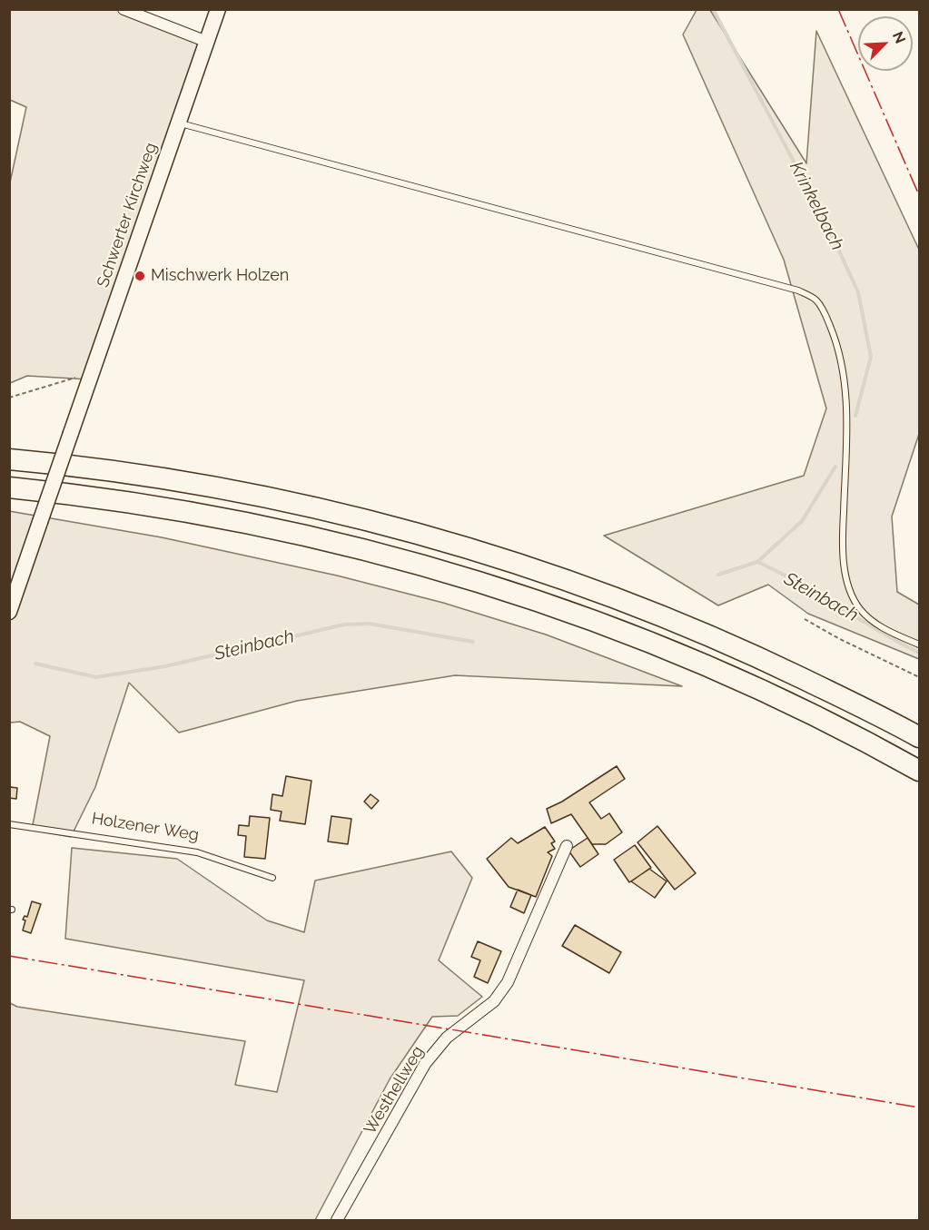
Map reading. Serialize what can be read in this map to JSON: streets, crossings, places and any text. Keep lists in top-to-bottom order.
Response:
{
  "streets": {
    "main road": ["Schwerter Kirchweg"],
    "street": ["Westhellweg"],
    "lane": ["Holzener Weg"]
  },
  "water": ["Krinkelbach", "Steinbach"],
  "places": ["Mischwerk Holzen"],
  "north": "top right"
}
